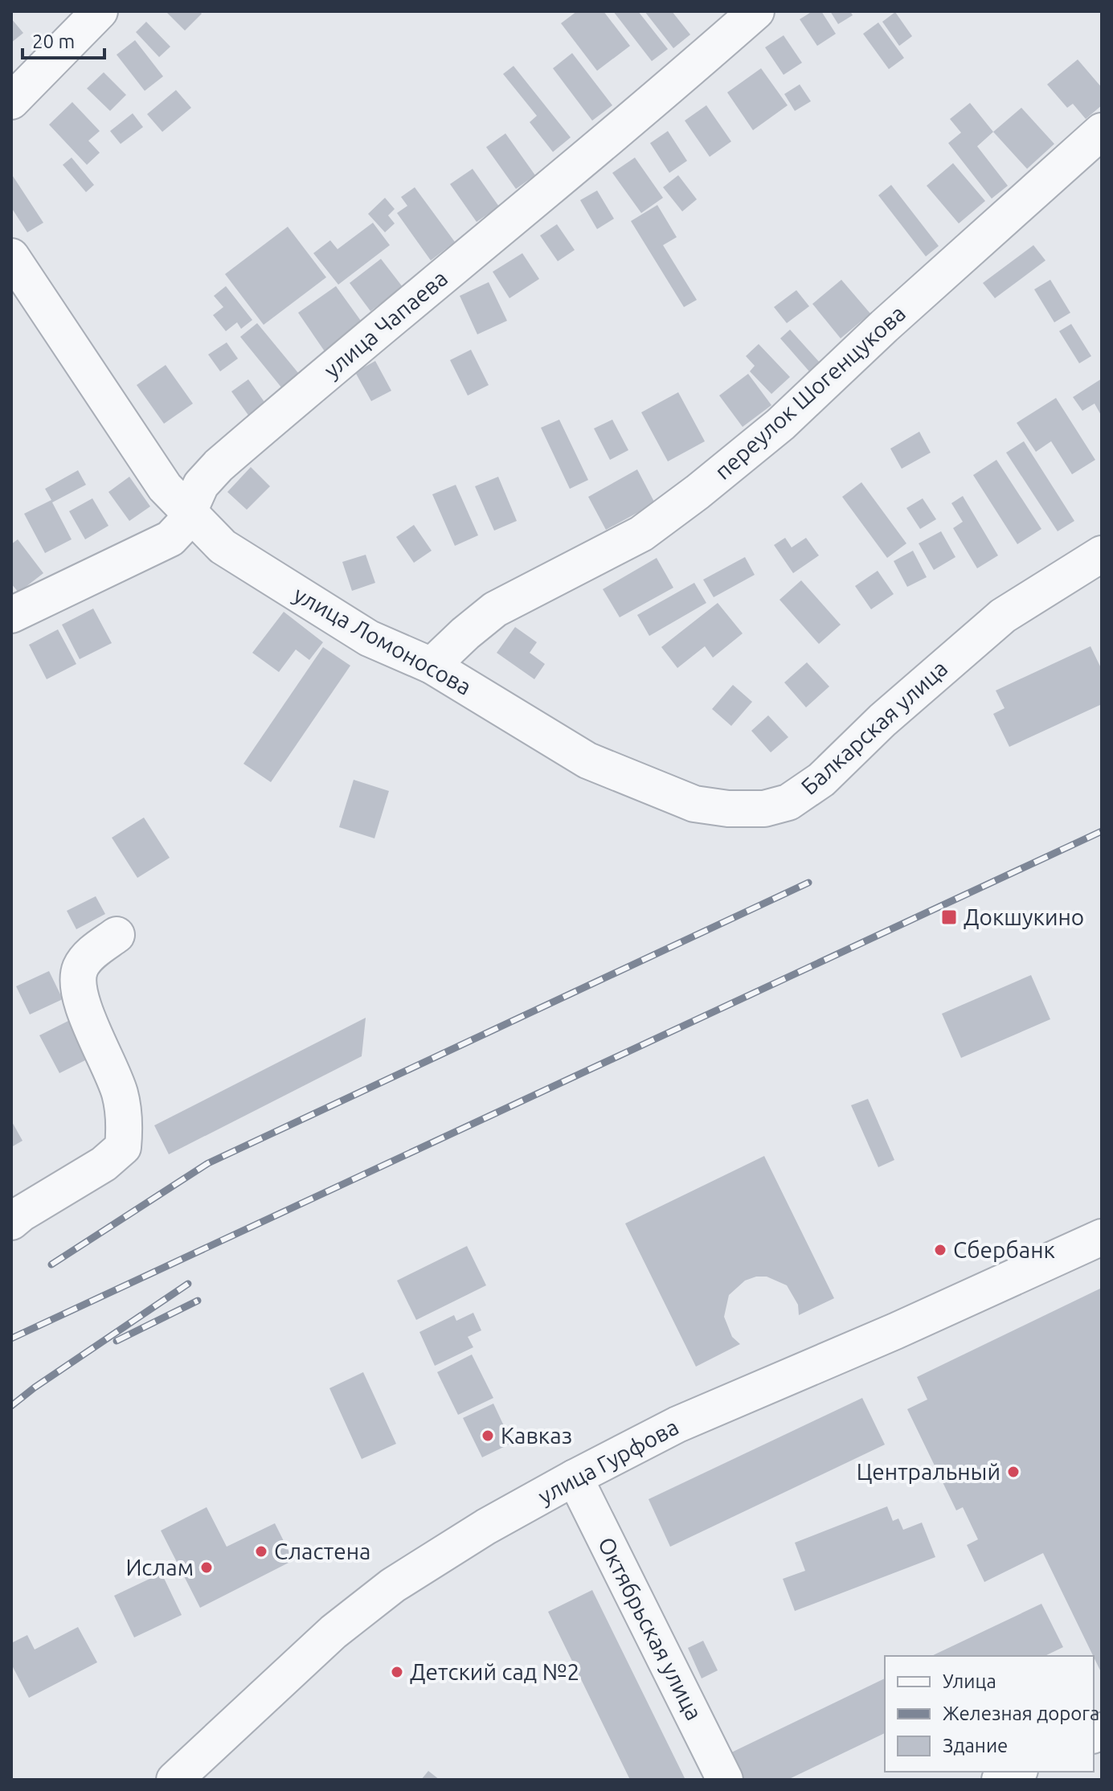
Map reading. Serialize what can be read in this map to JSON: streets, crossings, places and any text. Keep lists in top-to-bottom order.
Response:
{
  "streets": {
    "street": [
      "улица Чапаева",
      "переулок Шогенцукова",
      "улица Ломоносова",
      "Балкарская улица",
      "улица Гурфова",
      "Октябрьская улица"
    ]
  },
  "crossings": [
    ["улица Чапаева", "улица Ломоносова"],
    ["переулок Шогенцукова", "улица Ломоносова"],
    ["улица Ломоносова", "Балкарская улица"],
    ["улица Гурфова", "Октябрьская улица"]
  ],
  "places": {
    "transit": ["Докшукино"],
    "other": [
      "Сбербанк",
      "Кавказ",
      "Центральный",
      "Сластена",
      "Ислам",
      "Детский сад №2"
    ]
  },
  "legend": ["Улица", "Железная дорога", "Здание"],
  "scale_bar": "20 m"
}
